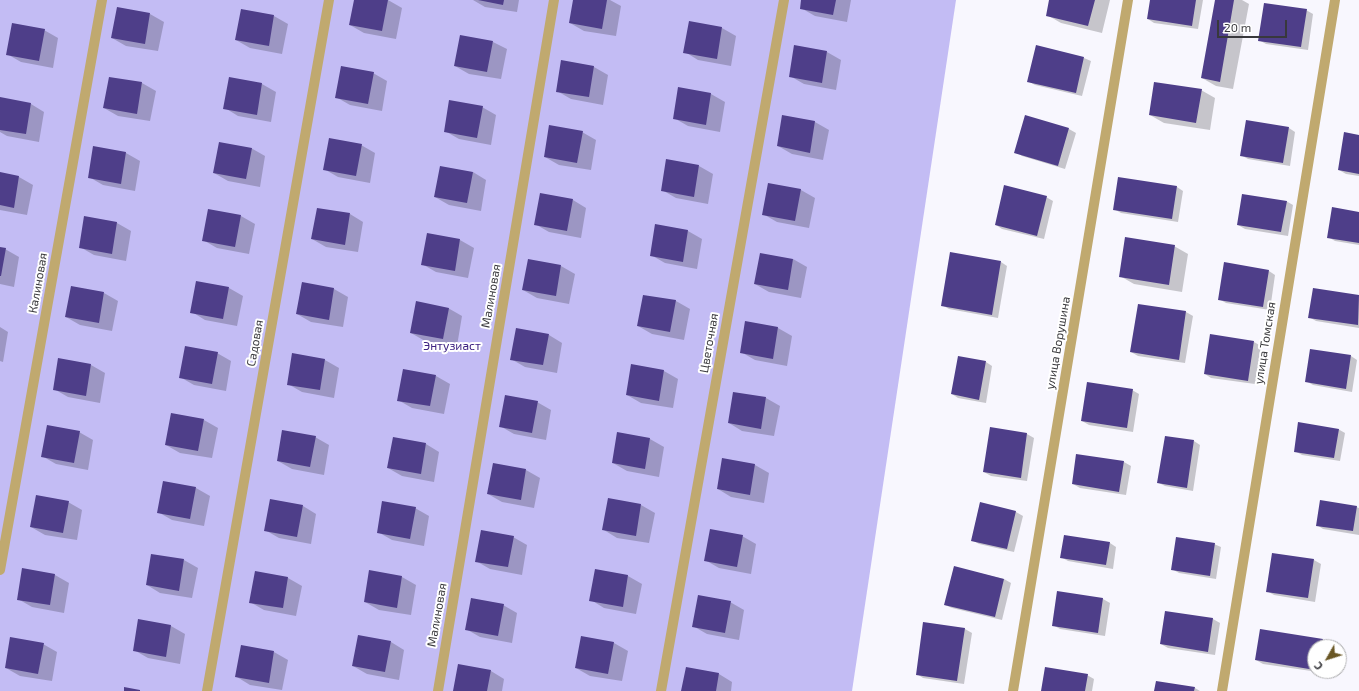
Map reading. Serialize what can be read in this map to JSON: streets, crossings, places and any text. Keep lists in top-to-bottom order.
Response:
{
  "streets": {
    "street": [
      "Калиновая",
      "Малиновая",
      "Садовая",
      "Цветочная",
      "улица Ворушина",
      "улица Томская"
    ]
  },
  "parks": ["Энтузиаст"],
  "scale_bar": "20 m",
  "north": "bottom left"
}
